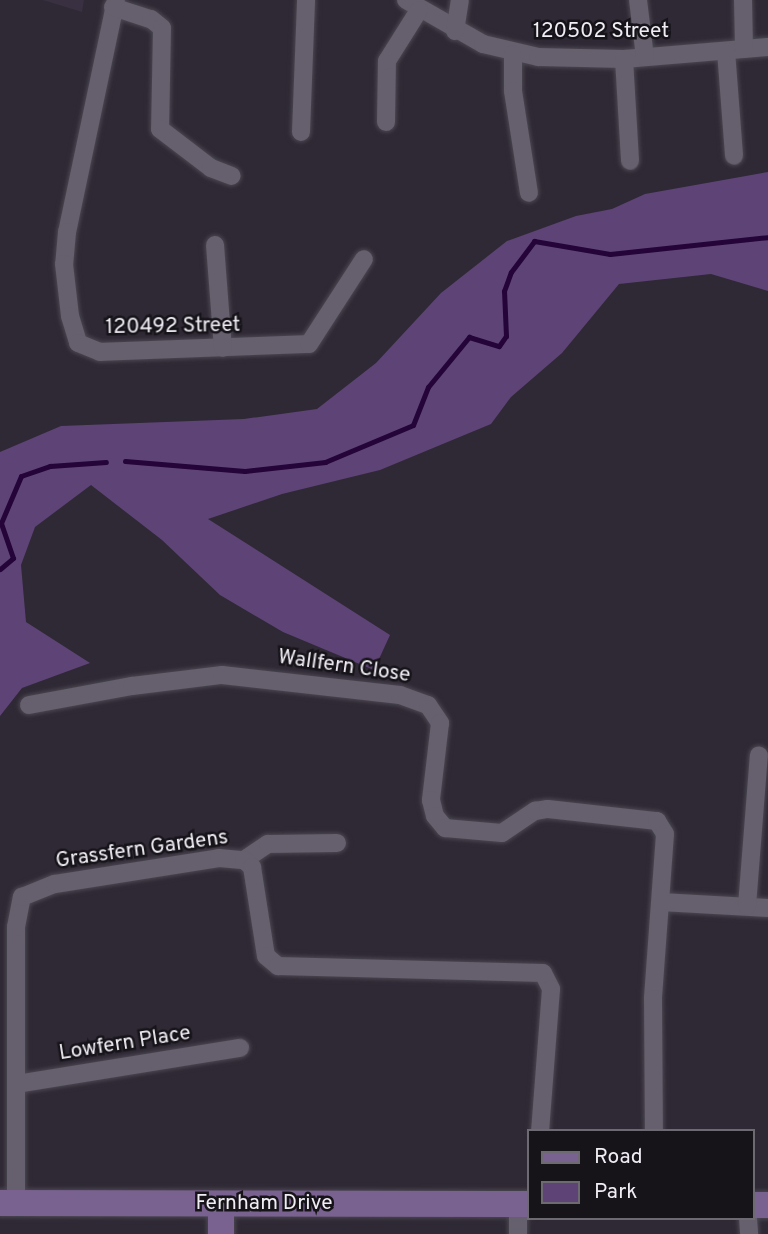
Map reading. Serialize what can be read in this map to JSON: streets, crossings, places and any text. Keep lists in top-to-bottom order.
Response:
{
  "streets": {
    "street": [
      "120502 Street",
      "120492 Street",
      "Wallfern Close",
      "Grassfern Gardens",
      "Lowfern Place",
      "Fernham Drive"
    ]
  },
  "crossings": [
    ["Grassfern Gardens", "Lowfern Place"],
    ["Grassfern Gardens", "Fernham Drive"]
  ],
  "legend": ["Road", "Park"]
}
